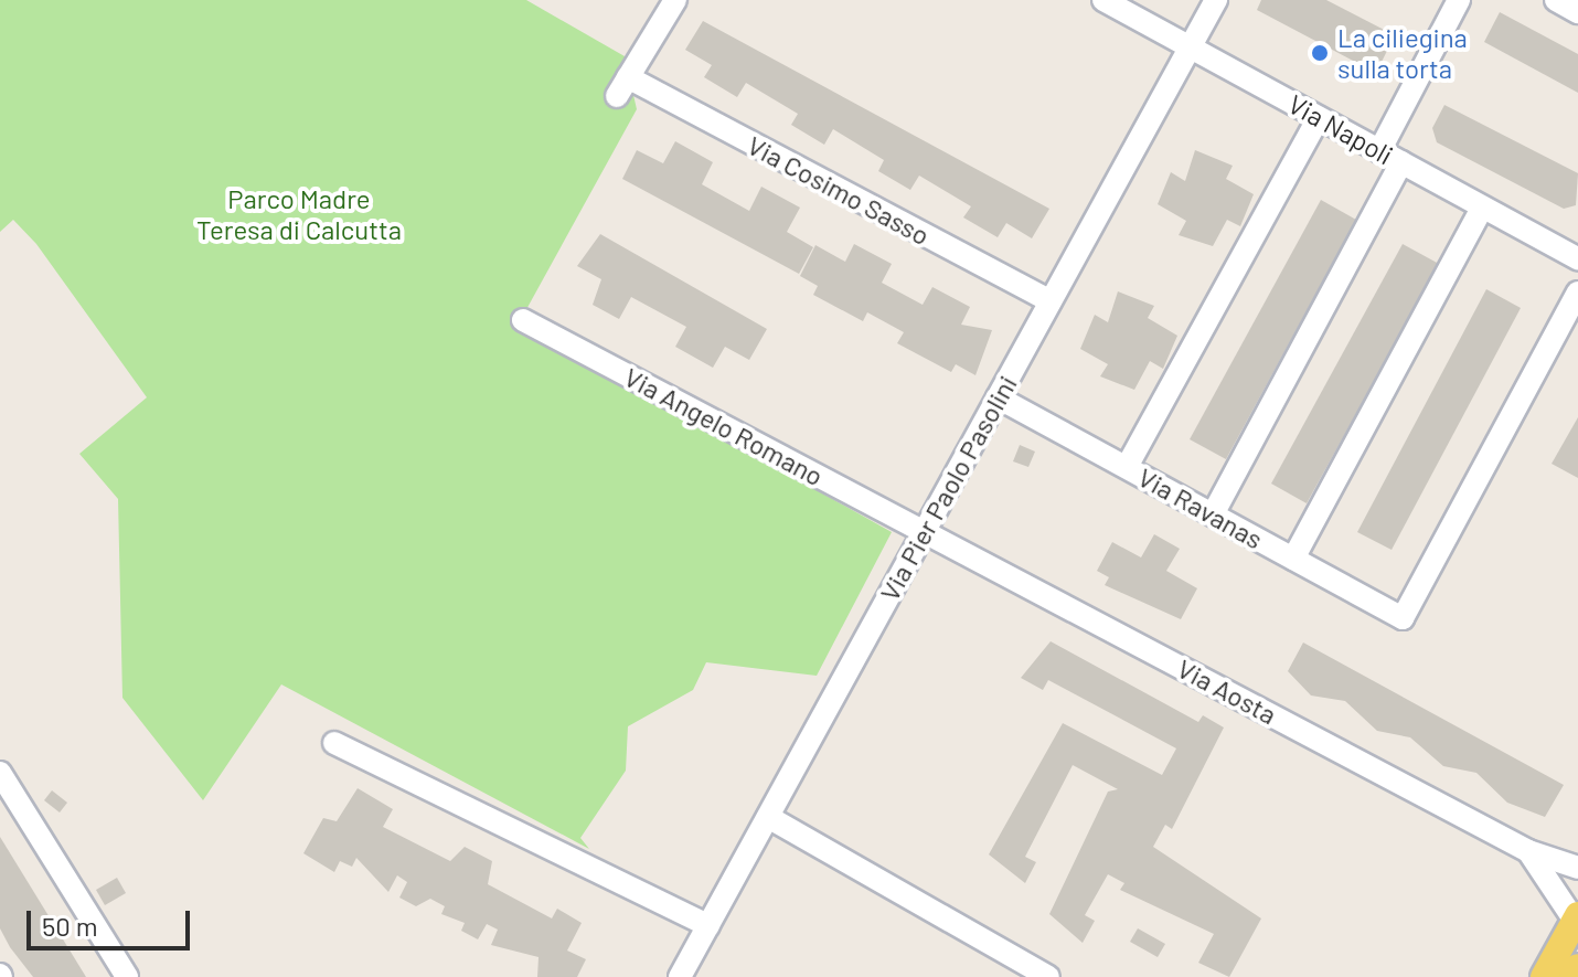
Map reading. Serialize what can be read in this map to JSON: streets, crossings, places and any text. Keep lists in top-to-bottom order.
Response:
{
  "streets": {
    "street": [
      "Via Napoli",
      "Via Cosimo Sasso",
      "Via Angelo Romano",
      "Via Pier Paolo Pasolini",
      "Via Ravanas",
      "Via Aosta"
    ]
  },
  "crossings": [
    ["Via Napoli", "Via Pier Paolo Pasolini"],
    ["Via Cosimo Sasso", "Via Pier Paolo Pasolini"],
    ["Via Angelo Romano", "Via Pier Paolo Pasolini"],
    ["Via Angelo Romano", "Via Aosta"],
    ["Via Pier Paolo Pasolini", "Via Ravanas"],
    ["Via Pier Paolo Pasolini", "Via Aosta"]
  ],
  "parks": ["Parco Madre Teresa di Calcutta"],
  "places": ["La ciliegina sulla torta"],
  "scale_bar": "50 m"
}
